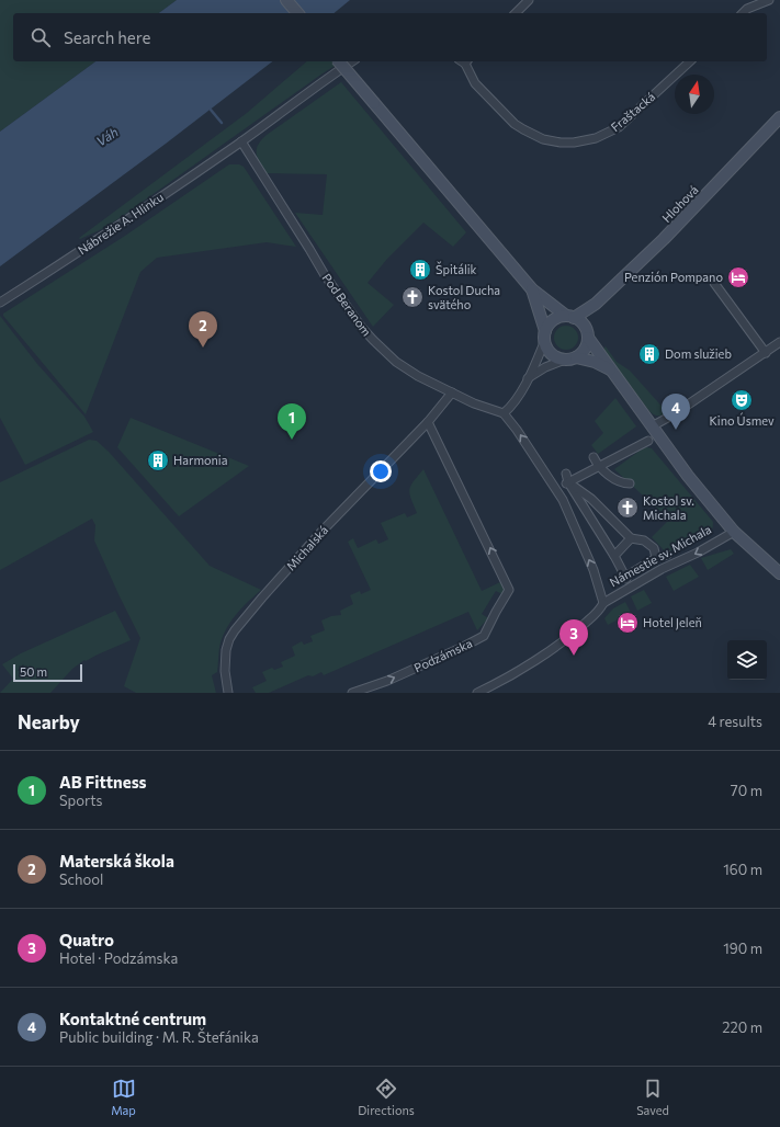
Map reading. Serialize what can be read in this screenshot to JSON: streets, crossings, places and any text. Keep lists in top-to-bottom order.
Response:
{
  "streets": {
    "main road": ["Hlohová", "Námestie sv. Michala"],
    "street": [
      "Fraštacká",
      "Nábrežie A. Hlinku",
      "Pod Beranom",
      "Michalská",
      "Podzámska"
    ]
  },
  "crossings": [
    ["Hlohová", "Námestie sv. Michala"],
    ["Nábrežie A. Hlinku", "Pod Beranom"],
    ["Pod Beranom", "Michalská"],
    ["Pod Beranom", "Námestie sv. Michala"],
    ["Michalská", "Podzámska"]
  ],
  "water": ["Váh"],
  "places": {
    "building": ["Špitálik", "Dom služieb", "Harmonia"],
    "hotel": ["Penzión Pompano", "Hotel Jeleň"],
    "church": ["Kostol Ducha svätého", "Kostol sv. Michala"],
    "theatre": ["Kino Úsmev"]
  },
  "scale_bar": "50 m",
  "north": "top",
  "page": {
    "search": "Search here",
    "pins": [
      "2",
      "4",
      "1",
      "3"
    ],
    "scale": "50 m",
    "heading": ["Nearby", "4 results"],
    "list": [
      {
        "mark": "1",
        "name": "AB Fittness",
        "note": "Sports",
        "value": "70 m"
      },
      {
        "mark": "2",
        "name": "Materská škola",
        "note": "School",
        "value": "160 m"
      },
      {
        "mark": "3",
        "name": "Quatro",
        "note": "Hotel · Podzámska",
        "value": "190 m"
      },
      {
        "mark": "4",
        "name": "Kontaktné centrum",
        "note": "Public building · M. R. Štefánika",
        "value": "220 m"
      }
    ],
    "nav": ["Map", "Directions", "Saved"]
  }
}
